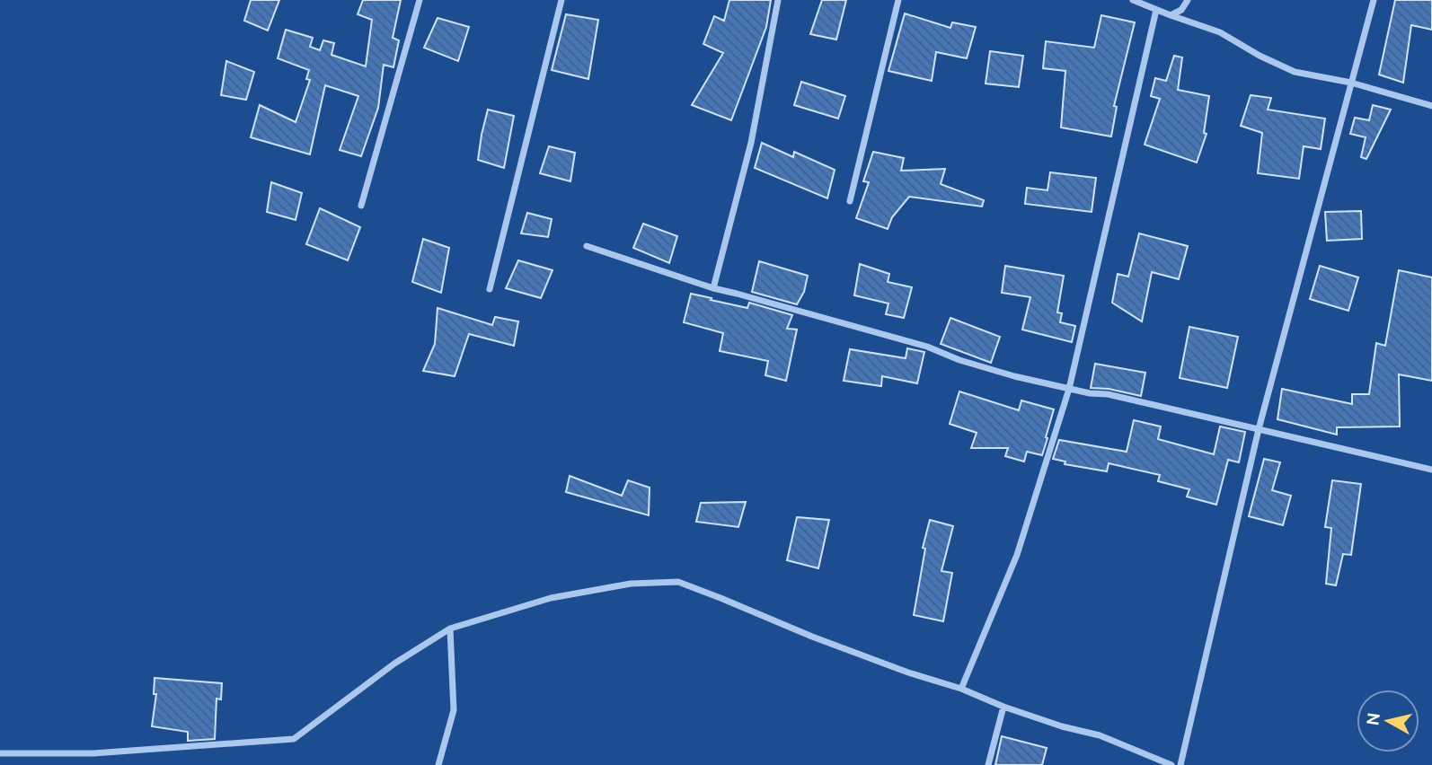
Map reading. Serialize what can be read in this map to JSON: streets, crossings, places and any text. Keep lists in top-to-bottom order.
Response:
{
  "north": "left"
}
